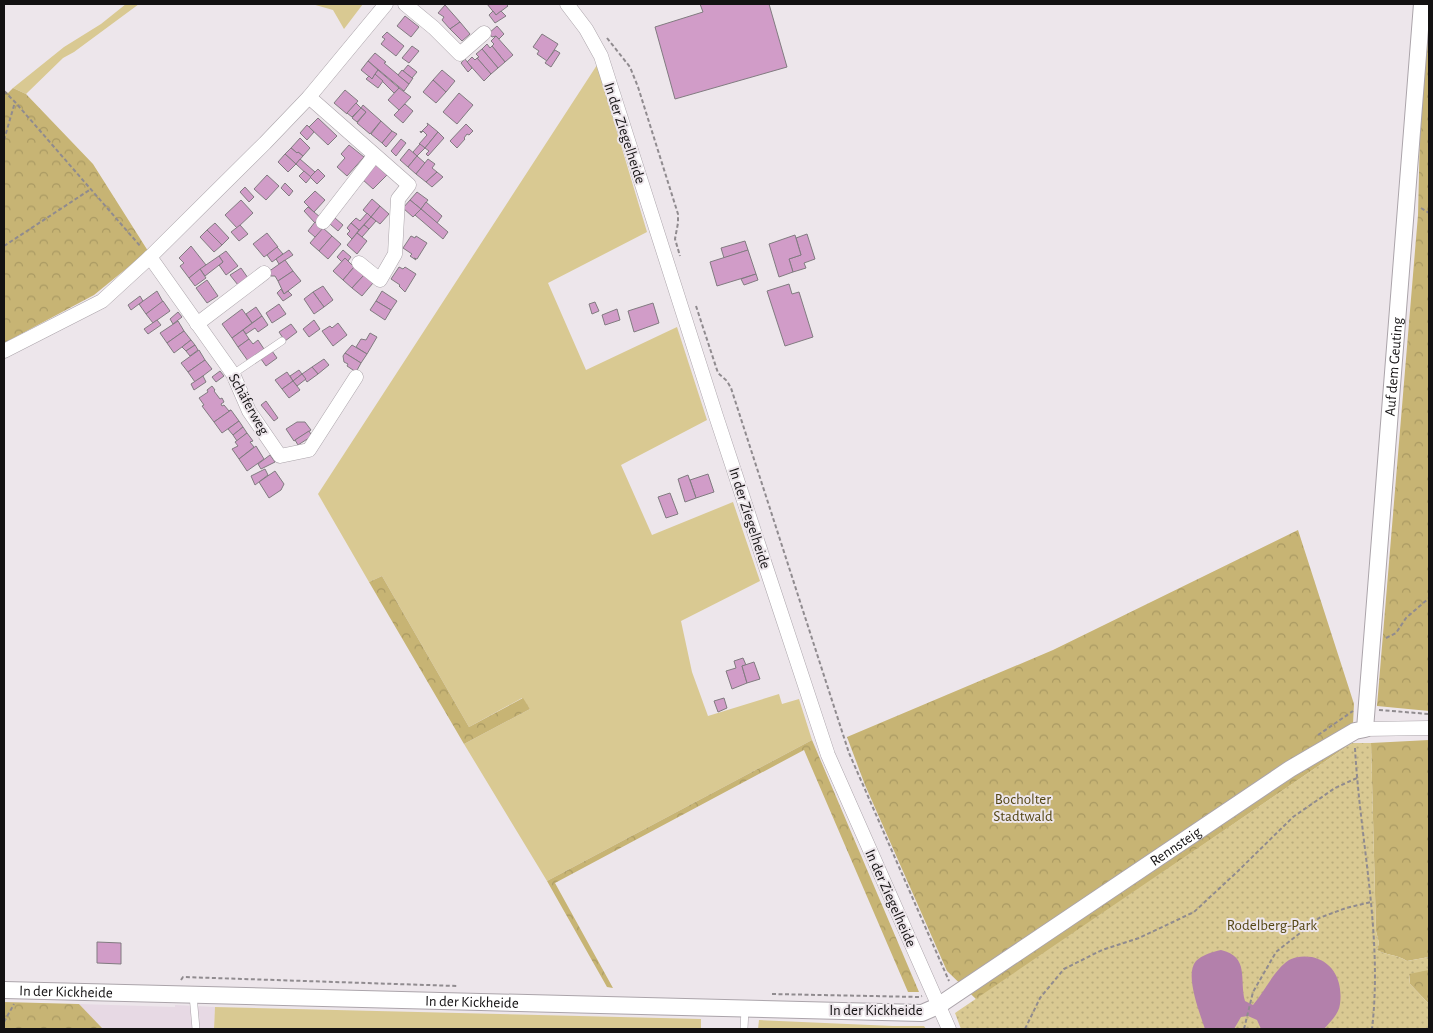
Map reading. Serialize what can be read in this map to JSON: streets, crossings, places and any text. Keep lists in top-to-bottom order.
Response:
{
  "streets": {
    "street": [
      "In der Ziegelheide",
      "Auf dem Geuting",
      "Schäferweg",
      "Rennsteig",
      "In der Kickheide"
    ]
  },
  "crossings": [
    ["In der Ziegelheide", "Rennsteig"],
    ["In der Ziegelheide", "In der Kickheide"],
    ["Auf dem Geuting", "Rennsteig"],
    ["Rennsteig", "In der Kickheide"]
  ],
  "parks": ["Bocholter Stadtwald", "Rodelberg-Park"]
}
